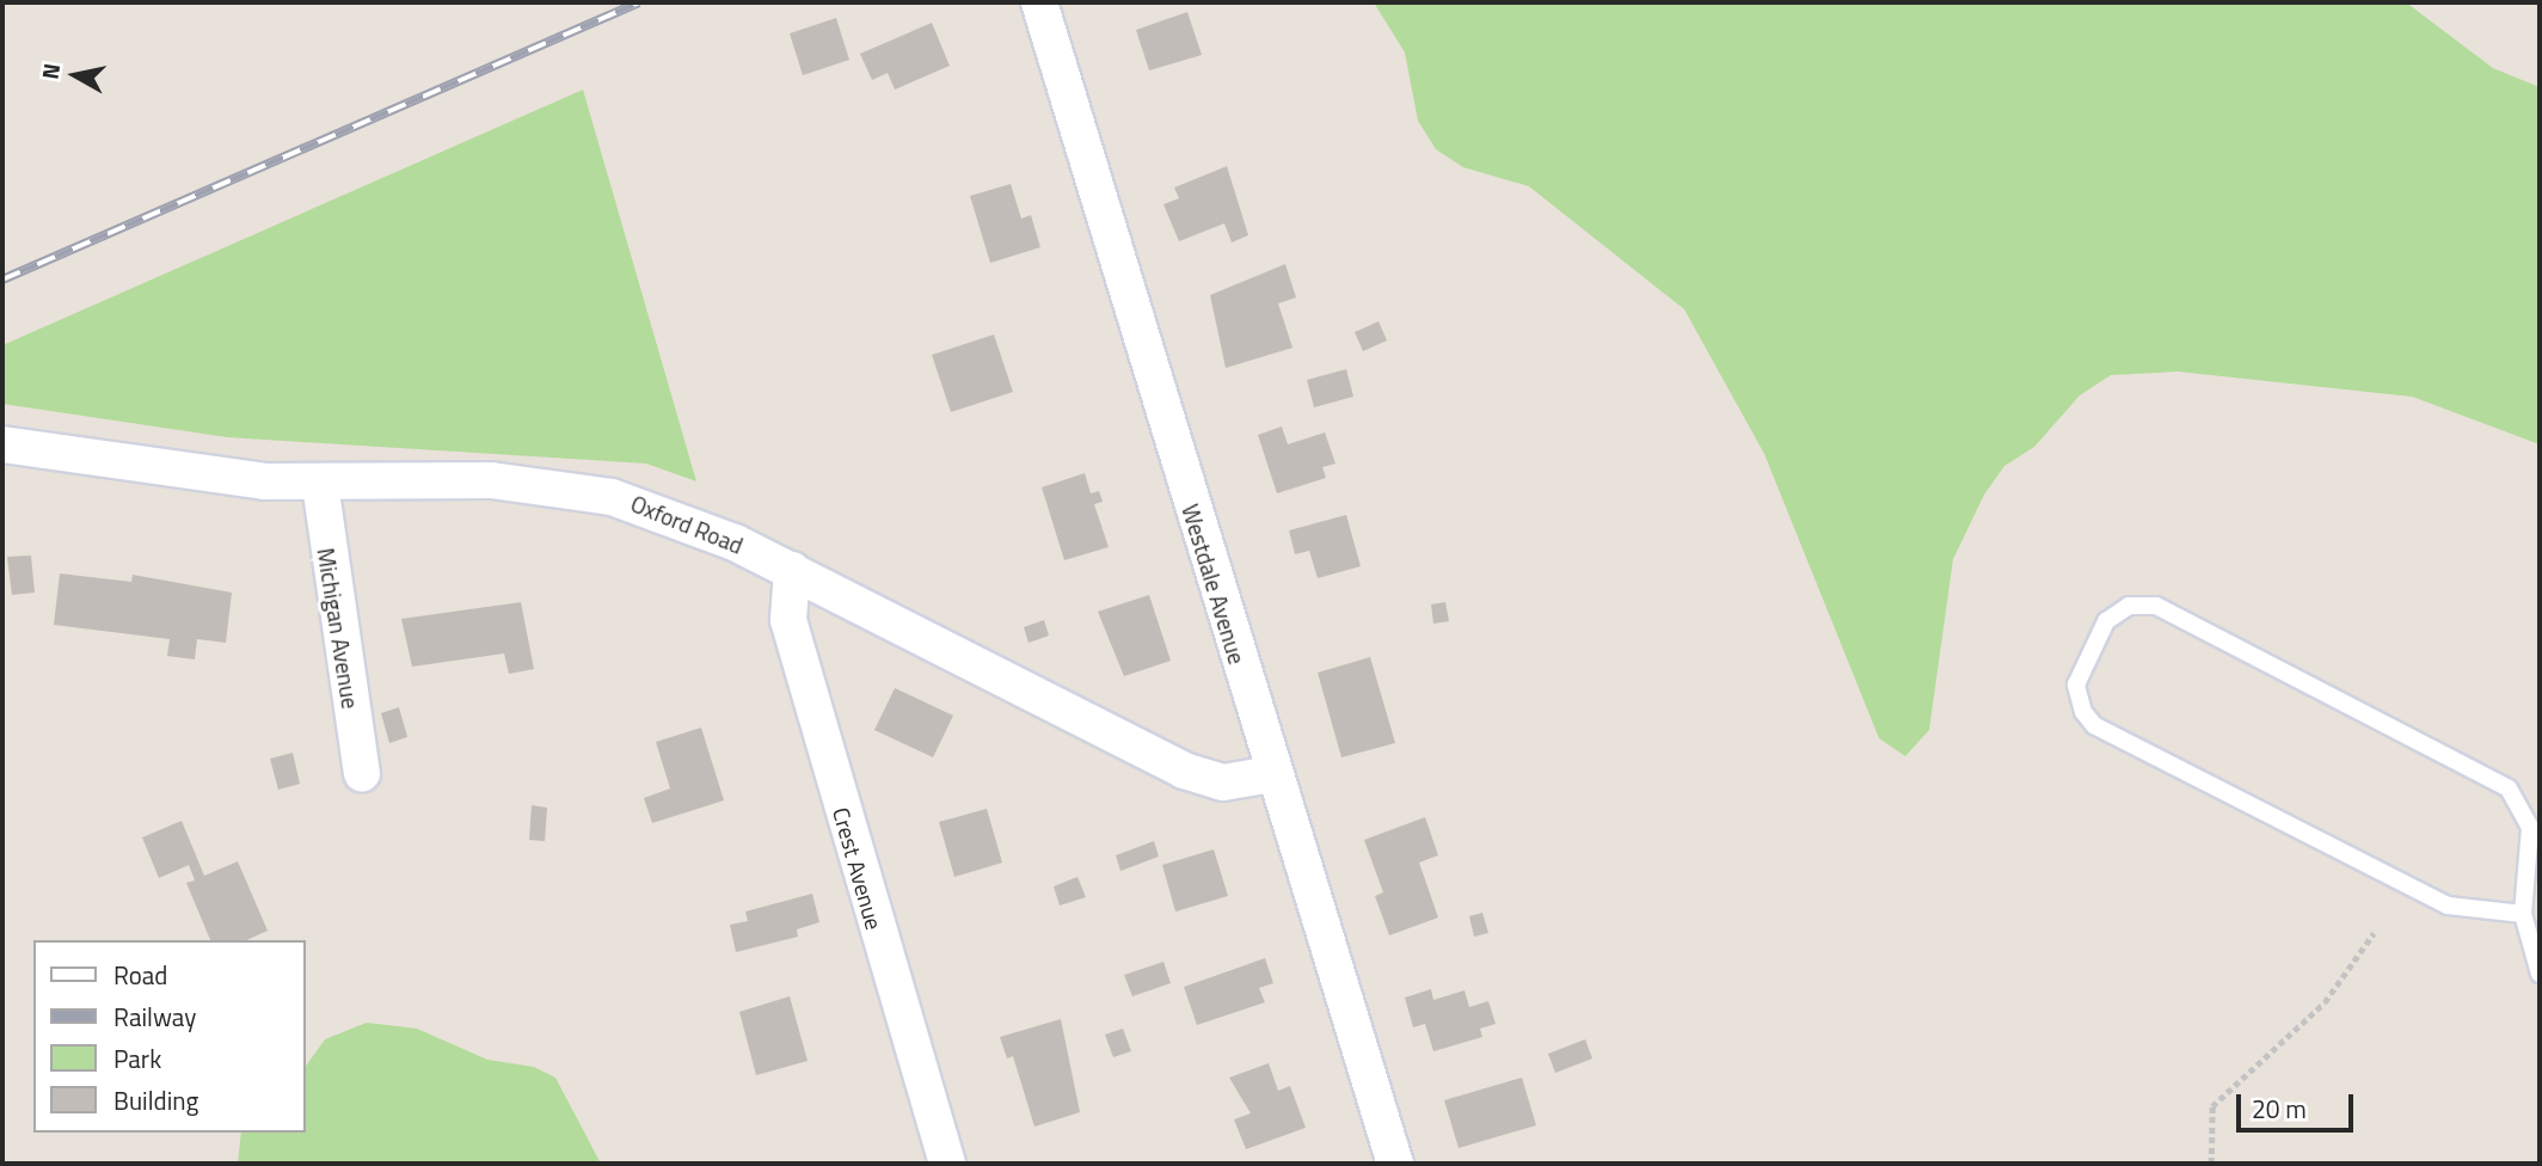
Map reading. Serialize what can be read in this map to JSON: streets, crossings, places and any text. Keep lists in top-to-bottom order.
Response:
{
  "streets": {
    "street": [
      "Oxford Road",
      "Westdale Avenue",
      "Michigan Avenue",
      "Crest Avenue"
    ]
  },
  "crossings": [
    ["Oxford Road", "Westdale Avenue"],
    ["Oxford Road", "Michigan Avenue"],
    ["Oxford Road", "Crest Avenue"]
  ],
  "legend": [
    "Road",
    "Railway",
    "Park",
    "Building"
  ],
  "scale_bar": "20 m",
  "north": "left"
}
